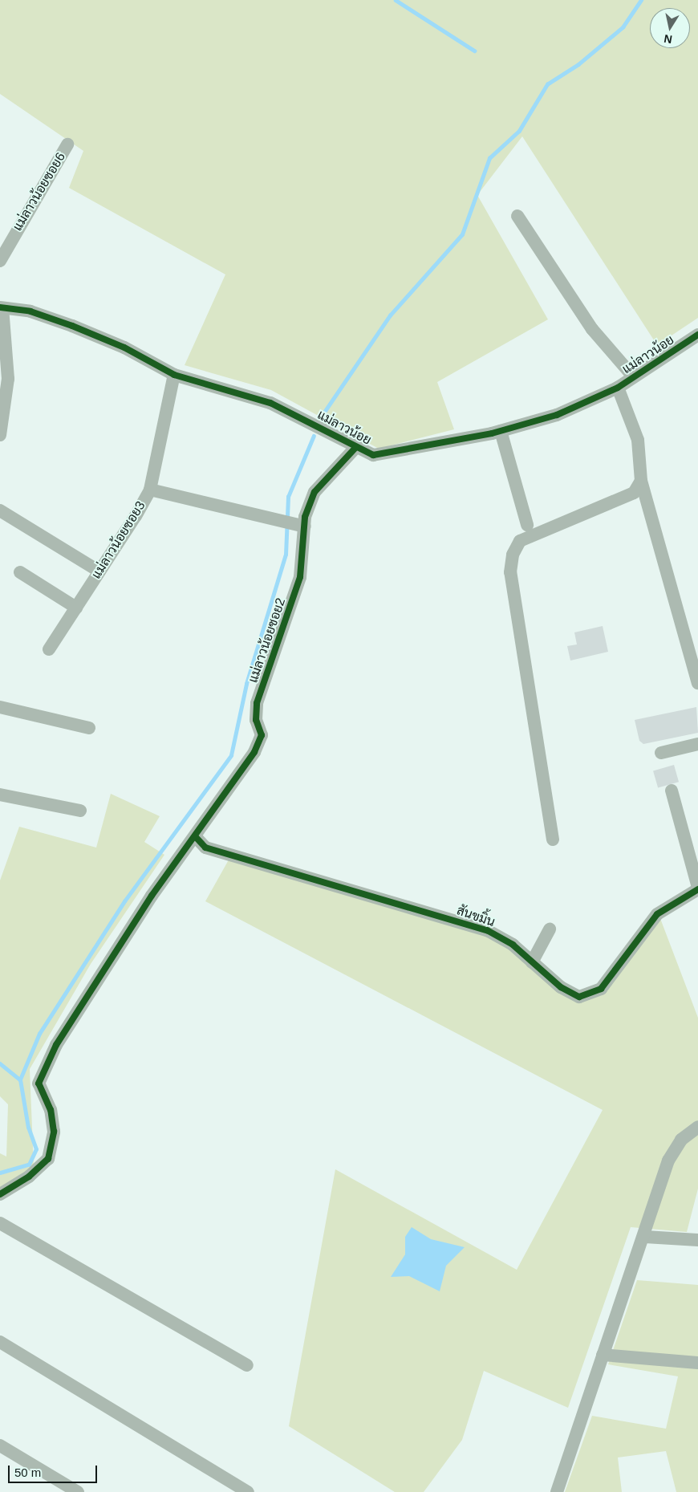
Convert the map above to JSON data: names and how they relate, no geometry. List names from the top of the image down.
{
  "streets": {
    "street": [
      "แม่ลาวน้อยซอย6",
      "แม่ลาวน้อย",
      "แม่ลาวน้อยซอย3",
      "แม่ลาวน้อยซอย2",
      "สันขมิ้น"
    ]
  },
  "crossings": [
    ["แม่ลาวน้อย", "แม่ลาวน้อยซอย3"],
    ["แม่ลาวน้อย", "แม่ลาวน้อยซอย2"],
    ["แม่ลาวน้อยซอย2", "สันขมิ้น"]
  ],
  "scale_bar": "50 m",
  "north": "bottom"
}
